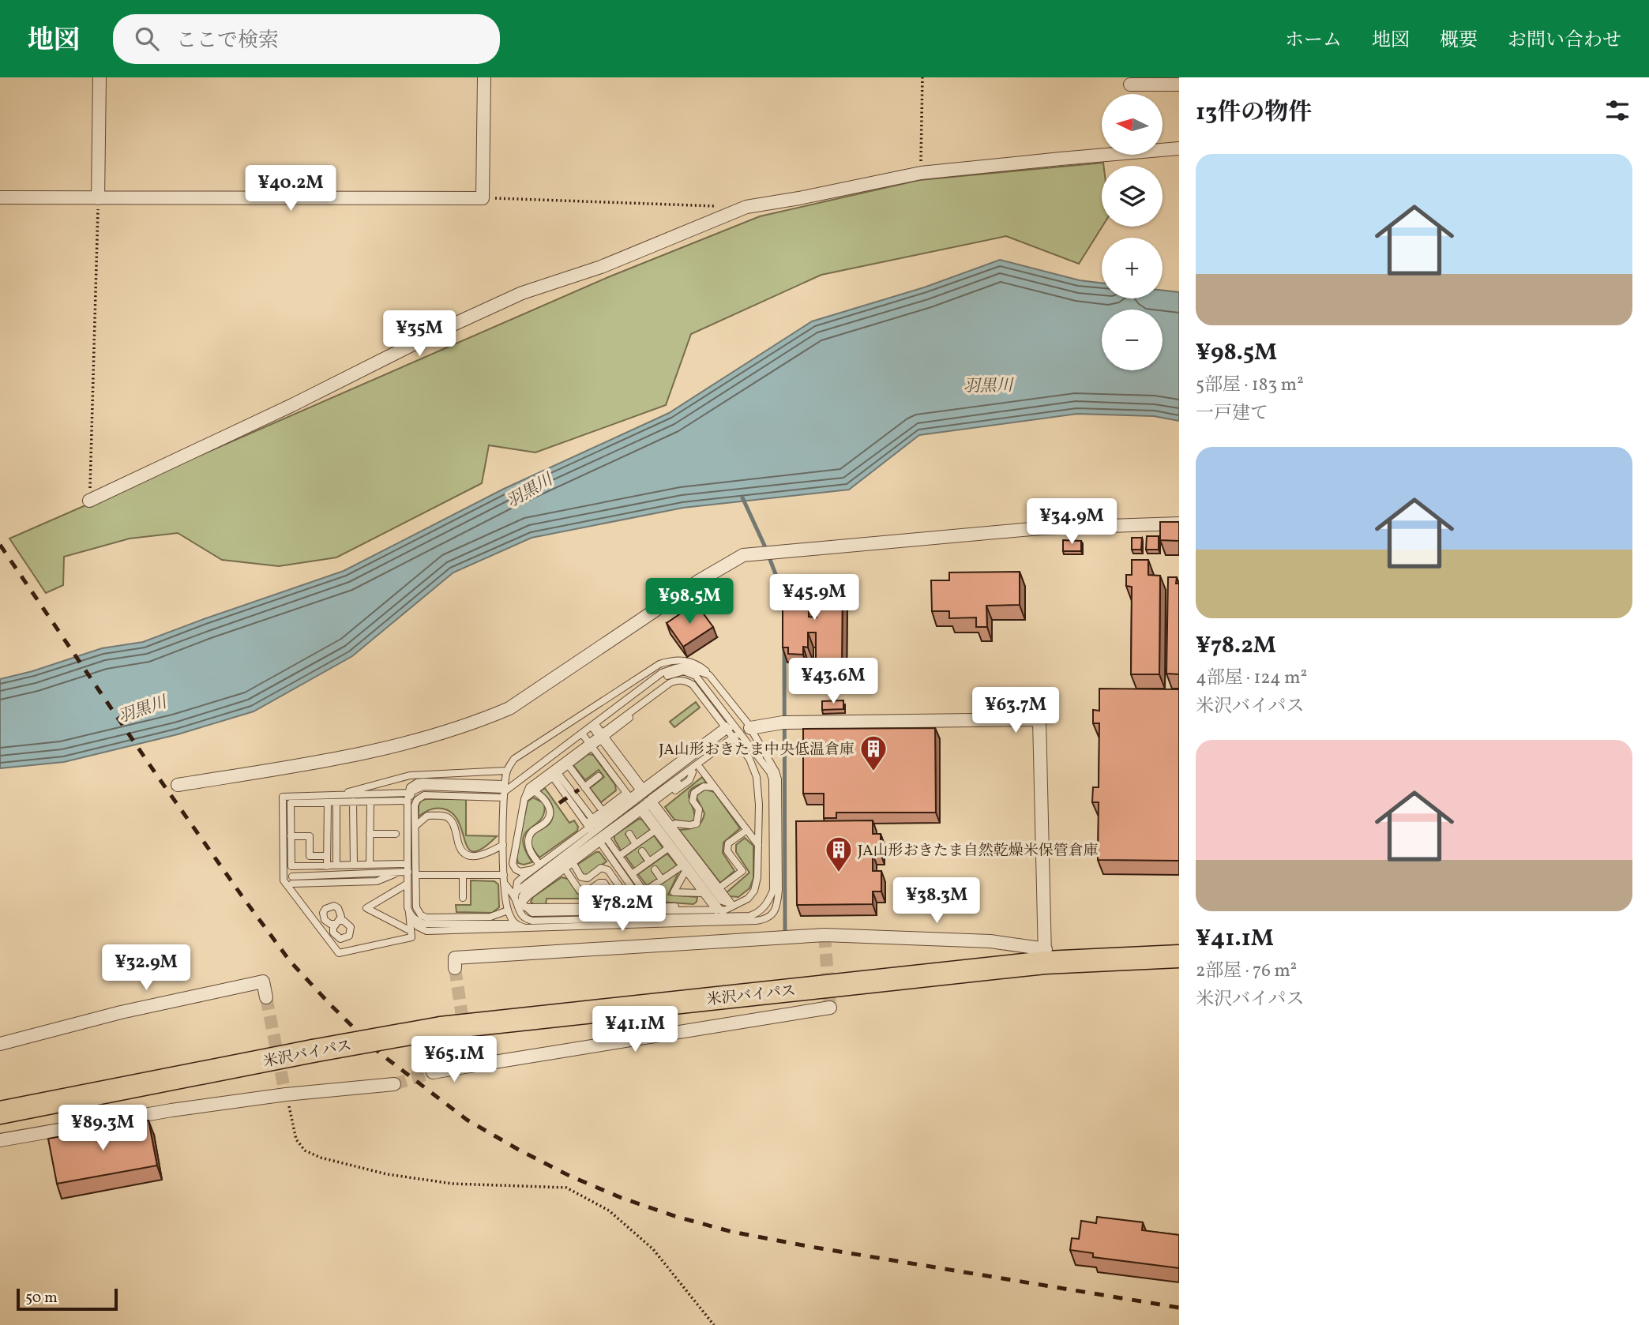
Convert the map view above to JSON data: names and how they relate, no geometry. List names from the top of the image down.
{
  "streets": {
    "highway": ["米沢バイパス"]
  },
  "water": ["羽黒川"],
  "places": {
    "building": ["JA山形おきたま中央低温倉庫", "JA山形おきたま自然乾燥米保管倉庫"]
  },
  "scale_bar": "50 m",
  "north": "left",
  "page": {
    "header": "地図",
    "search": "ここで検索",
    "nav": [
      "ホーム",
      "地図",
      "概要",
      "お問い合わせ"
    ],
    "heading": "13件の物件",
    "map_buttons": ["+", "−"],
    "list": [
      {
        "name": "¥98.5M",
        "note": "5部屋 · 183 m² · 一戸建て"
      },
      {
        "name": "¥78.2M",
        "note": "4部屋 · 124 m² · 米沢バイパス"
      },
      {
        "name": "¥41.1M",
        "note": "2部屋 · 76 m² · 米沢バイパス"
      }
    ],
    "price": [
      "¥40.2M",
      "¥35M",
      "¥34.9M",
      "¥45.9M",
      "¥98.5M",
      "¥43.6M",
      "¥63.7M",
      "¥38.3M",
      "¥78.2M",
      "¥32.9M",
      "¥41.1M",
      "¥65.1M",
      "¥89.3M"
    ],
    "scale": "50 m"
  }
}
